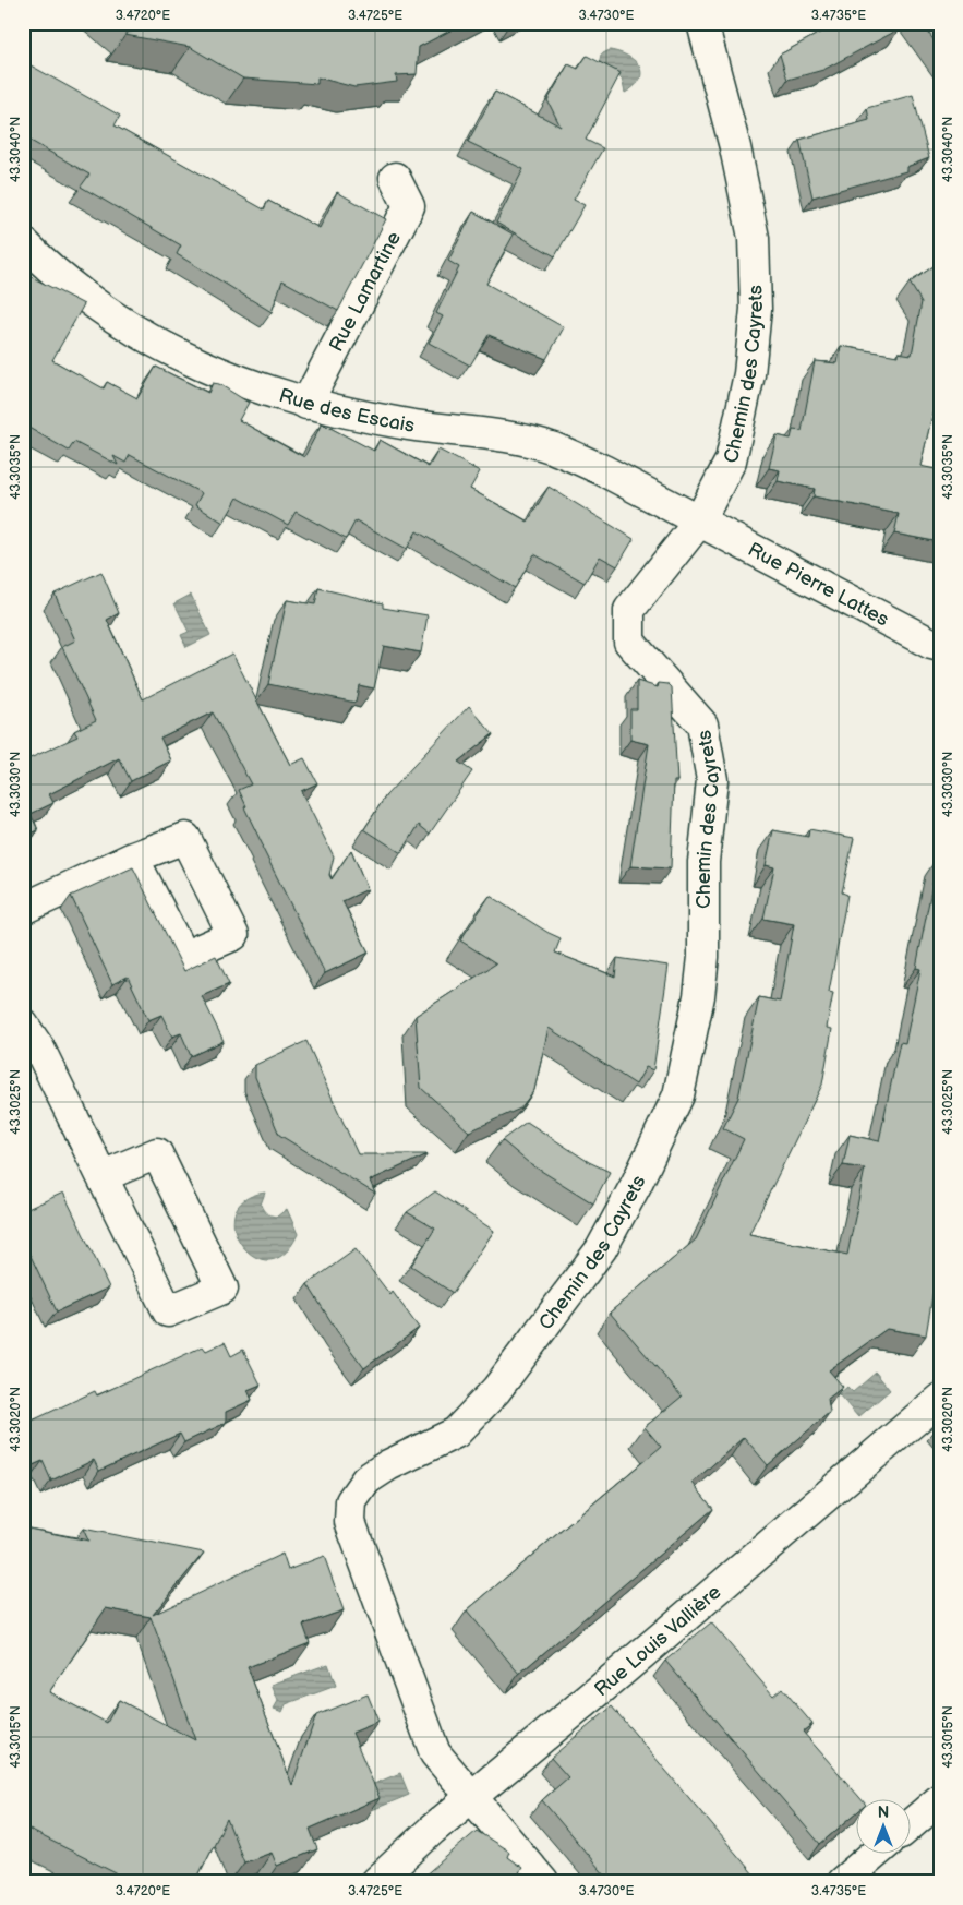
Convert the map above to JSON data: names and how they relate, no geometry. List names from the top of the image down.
{
  "streets": {
    "street": [
      "Rue Lamartine",
      "Chemin des Cayrets",
      "Rue des Escais",
      "Rue Pierre Lattes",
      "Rue Louis Vallière"
    ]
  },
  "crossings": [
    ["Rue Lamartine", "Rue des Escais"],
    ["Chemin des Cayrets", "Rue des Escais"],
    ["Chemin des Cayrets", "Rue Pierre Lattes"],
    ["Chemin des Cayrets", "Rue Louis Vallière"],
    ["Rue des Escais", "Rue Pierre Lattes"]
  ],
  "north": "top",
  "coordinates": [
    "3.4720°E",
    "3.4725°E",
    "3.4730°E",
    "3.4735°E",
    "43.3040°N",
    "43.3035°N",
    "43.3030°N",
    "43.3025°N",
    "43.3020°N",
    "43.3015°N"
  ]
}
